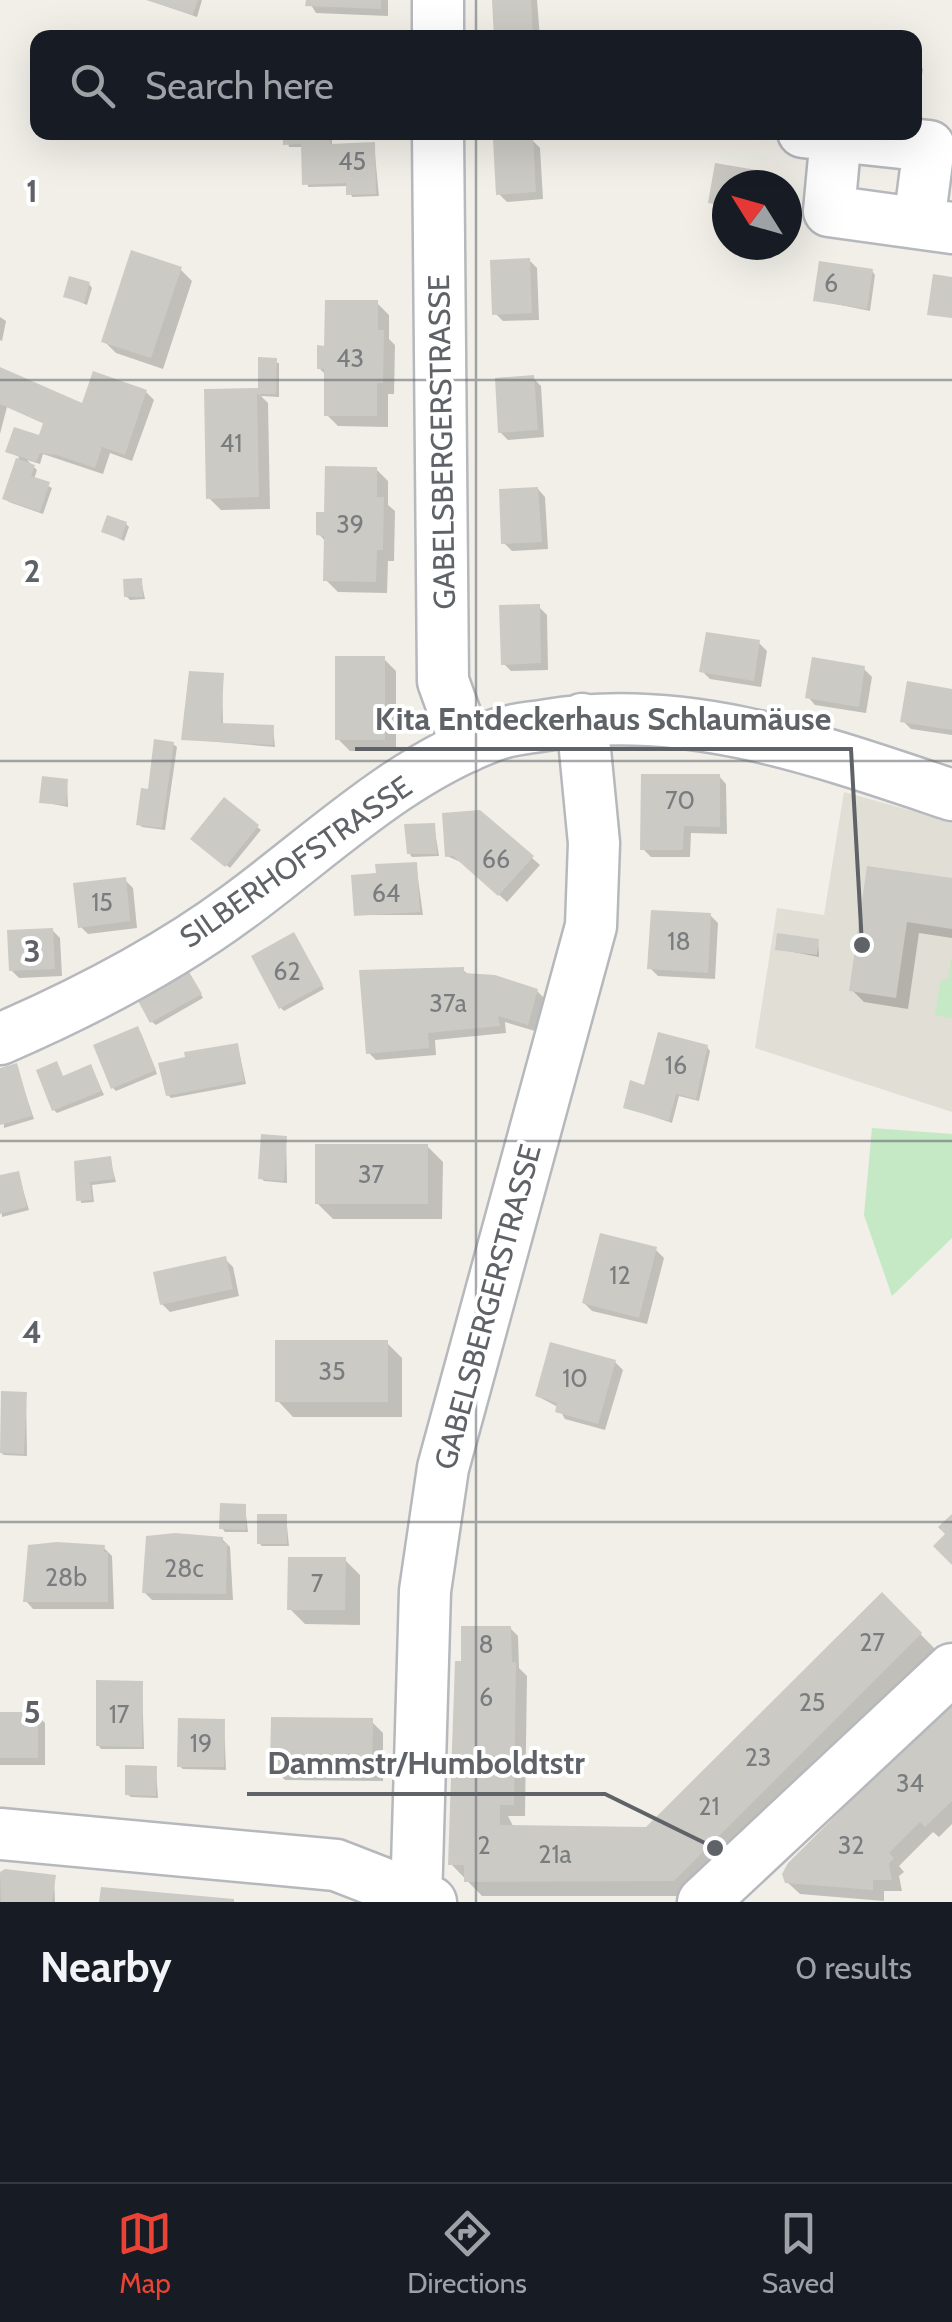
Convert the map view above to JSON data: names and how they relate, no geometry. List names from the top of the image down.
{
  "streets": {
    "street": ["GABELSBERGERSTRASSE", "SILBERHOFSTRASSE"]
  },
  "crossings": [
    ["GABELSBERGERSTRASSE", "SILBERHOFSTRASSE"]
  ],
  "places": ["Kita Entdeckerhaus Schlaumäuse", "Dammstr/Humboldtstr"],
  "house_numbers": [
    "45",
    "6",
    "43",
    "41",
    "39",
    "70",
    "66",
    "64",
    "15",
    "18",
    "62",
    "37a",
    "16",
    "37",
    "12",
    "35",
    "10",
    "28c",
    "28b",
    "7",
    "27",
    "8",
    "6",
    "25",
    "17",
    "19",
    "23",
    "34",
    "21",
    "2",
    "32",
    "21a"
  ],
  "north": "top left",
  "page": {
    "search": "Search here",
    "heading": ["Nearby", "0 results"],
    "nav": ["Map", "Directions", "Saved"]
  },
  "grid": {
    "rows": [
      "1",
      "2",
      "3",
      "4",
      "5"
    ]
  }
}
